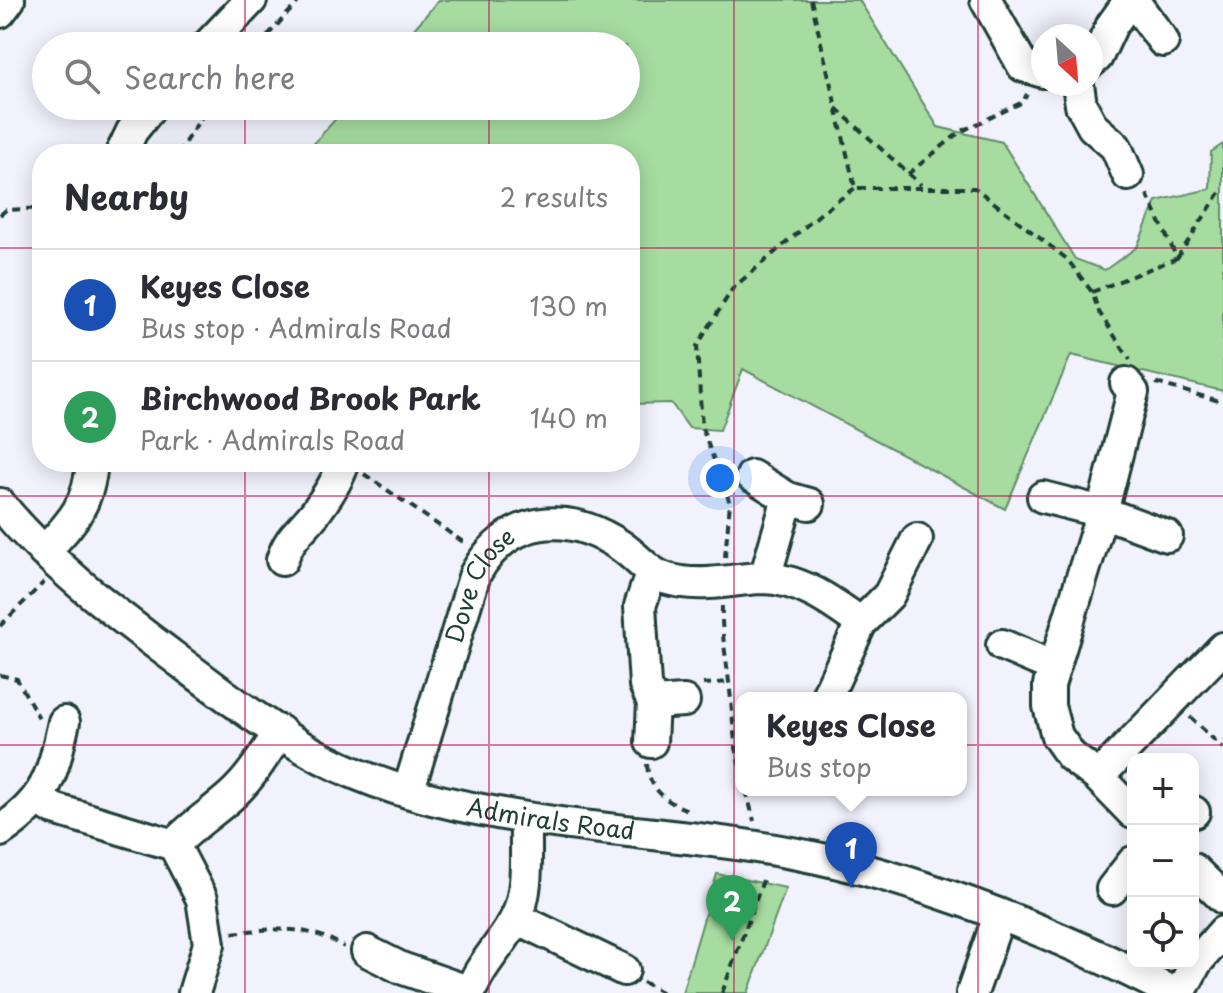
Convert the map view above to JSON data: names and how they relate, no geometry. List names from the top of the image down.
{
  "streets": {
    "street": ["Dove Close", "Admirals Road"]
  },
  "crossings": [
    ["Dove Close", "Admirals Road"]
  ],
  "north": "bottom right",
  "page": {
    "search": "Search here",
    "heading": ["Nearby", "2 results"],
    "list": [
      {
        "mark": "1",
        "name": "Keyes Close",
        "note": "Bus stop · Admirals Road",
        "value": "130 m"
      },
      {
        "mark": "2",
        "name": "Birchwood Brook Park",
        "note": "Park · Admirals Road",
        "value": "140 m"
      }
    ],
    "popup": ["Keyes Close", "Bus stop"],
    "map_buttons": ["+", "−"],
    "pins": ["1", "2"]
  }
}
